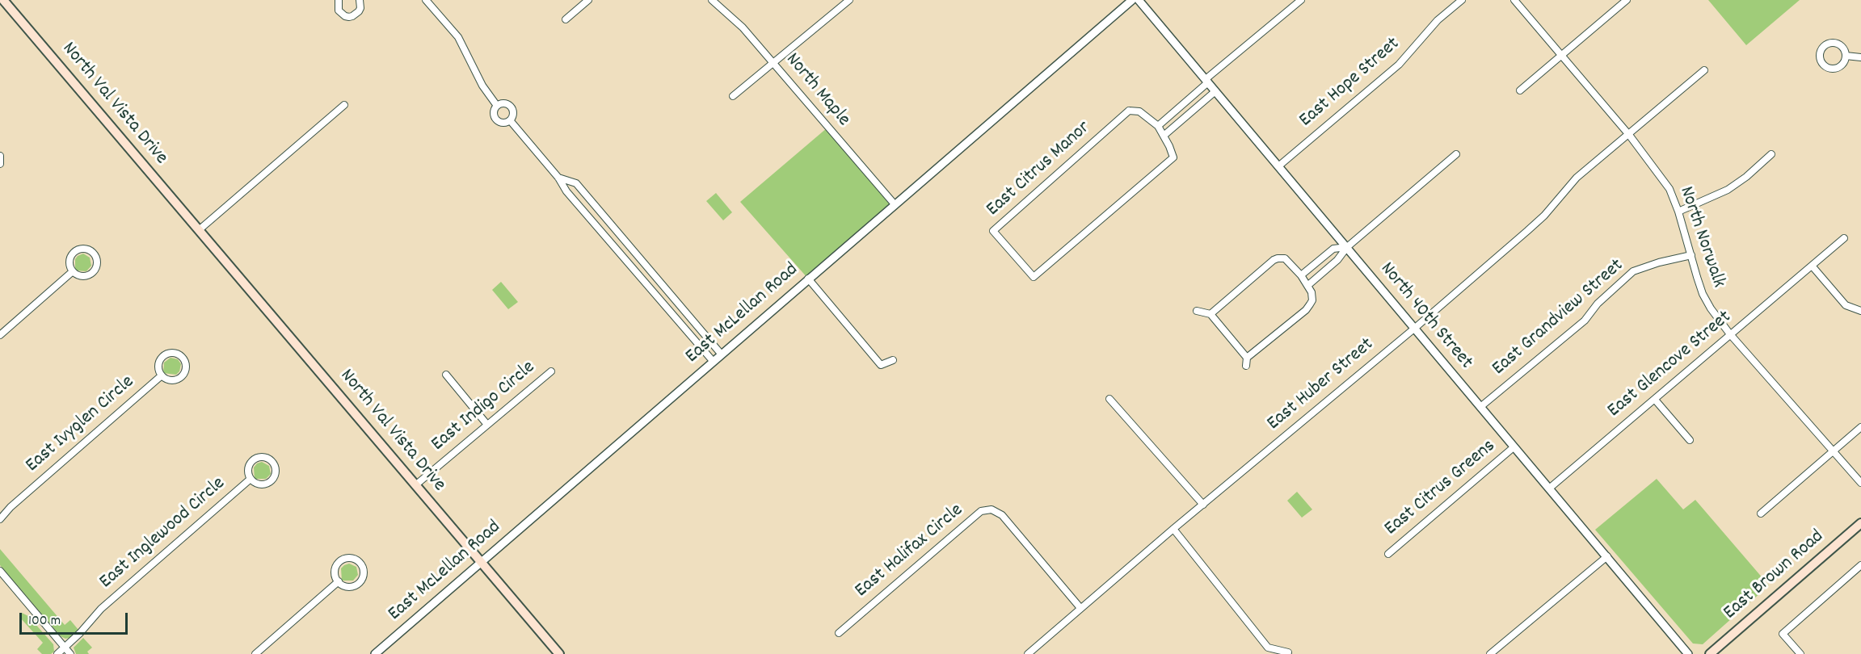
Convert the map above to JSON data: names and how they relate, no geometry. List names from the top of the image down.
{
  "streets": {
    "main road": ["North Val Vista Drive", "East Brown Road"],
    "street": [
      "East Hope Street",
      "North Maple",
      "East Citrus Manor",
      "North Norwalk",
      "East McLellan Road",
      "North 40th Street",
      "East Grandview Street",
      "East Glencove Street",
      "East Huber Street",
      "East Indigo Circle",
      "East Ivyglen Circle",
      "East Citrus Greens",
      "East Inglewood Circle",
      "East Halifax Circle"
    ]
  },
  "crossings": [
    ["East Hope Street", "North 40th Street"],
    ["North Maple", "East McLellan Road"],
    ["North Val Vista Drive", "East McLellan Road"],
    ["North Val Vista Drive", "East Indigo Circle"],
    ["North Norwalk", "East Grandview Street"],
    ["North Norwalk", "East Glencove Street"],
    ["North Norwalk", "East Huber Street"],
    ["North 40th Street", "East Grandview Street"],
    ["North 40th Street", "East Glencove Street"],
    ["North 40th Street", "East Huber Street"],
    ["North 40th Street", "East Citrus Greens"],
    ["East Huber Street", "East Halifax Circle"]
  ],
  "scale_bar": "100 m"
}
